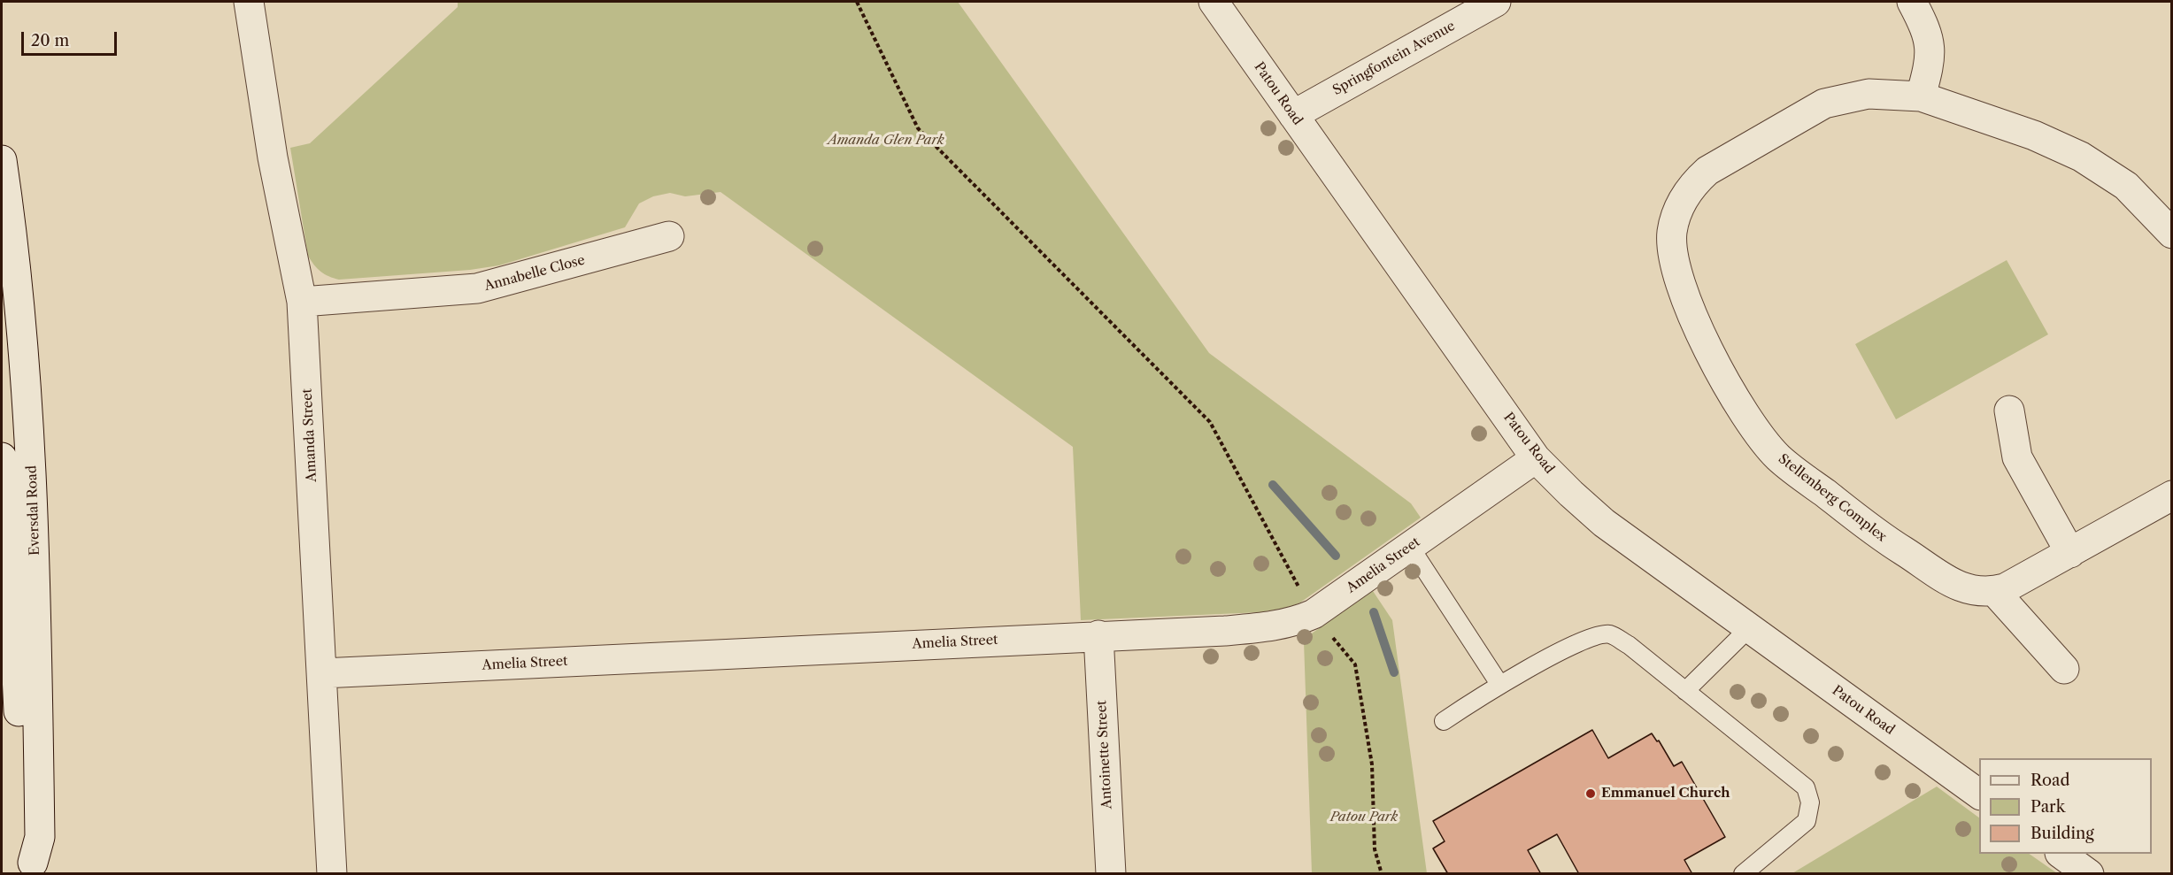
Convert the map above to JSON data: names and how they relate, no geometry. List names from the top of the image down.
{
  "streets": {
    "street": [
      "Springfontein Avenue",
      "Patou Road",
      "Annabelle Close",
      "Amanda Street",
      "Stellenberg Complex",
      "Eversdal Road",
      "Amelia Street",
      "Antoinette Street"
    ]
  },
  "crossings": [
    ["Springfontein Avenue", "Patou Road"],
    ["Patou Road", "Amelia Street"],
    ["Annabelle Close", "Amanda Street"],
    ["Amanda Street", "Amelia Street"],
    ["Amelia Street", "Antoinette Street"]
  ],
  "parks": ["Amanda Glen Park", "Patou Park"],
  "places": ["Emmanuel Church"],
  "legend": ["Road", "Park", "Building"],
  "scale_bar": "20 m"
}
